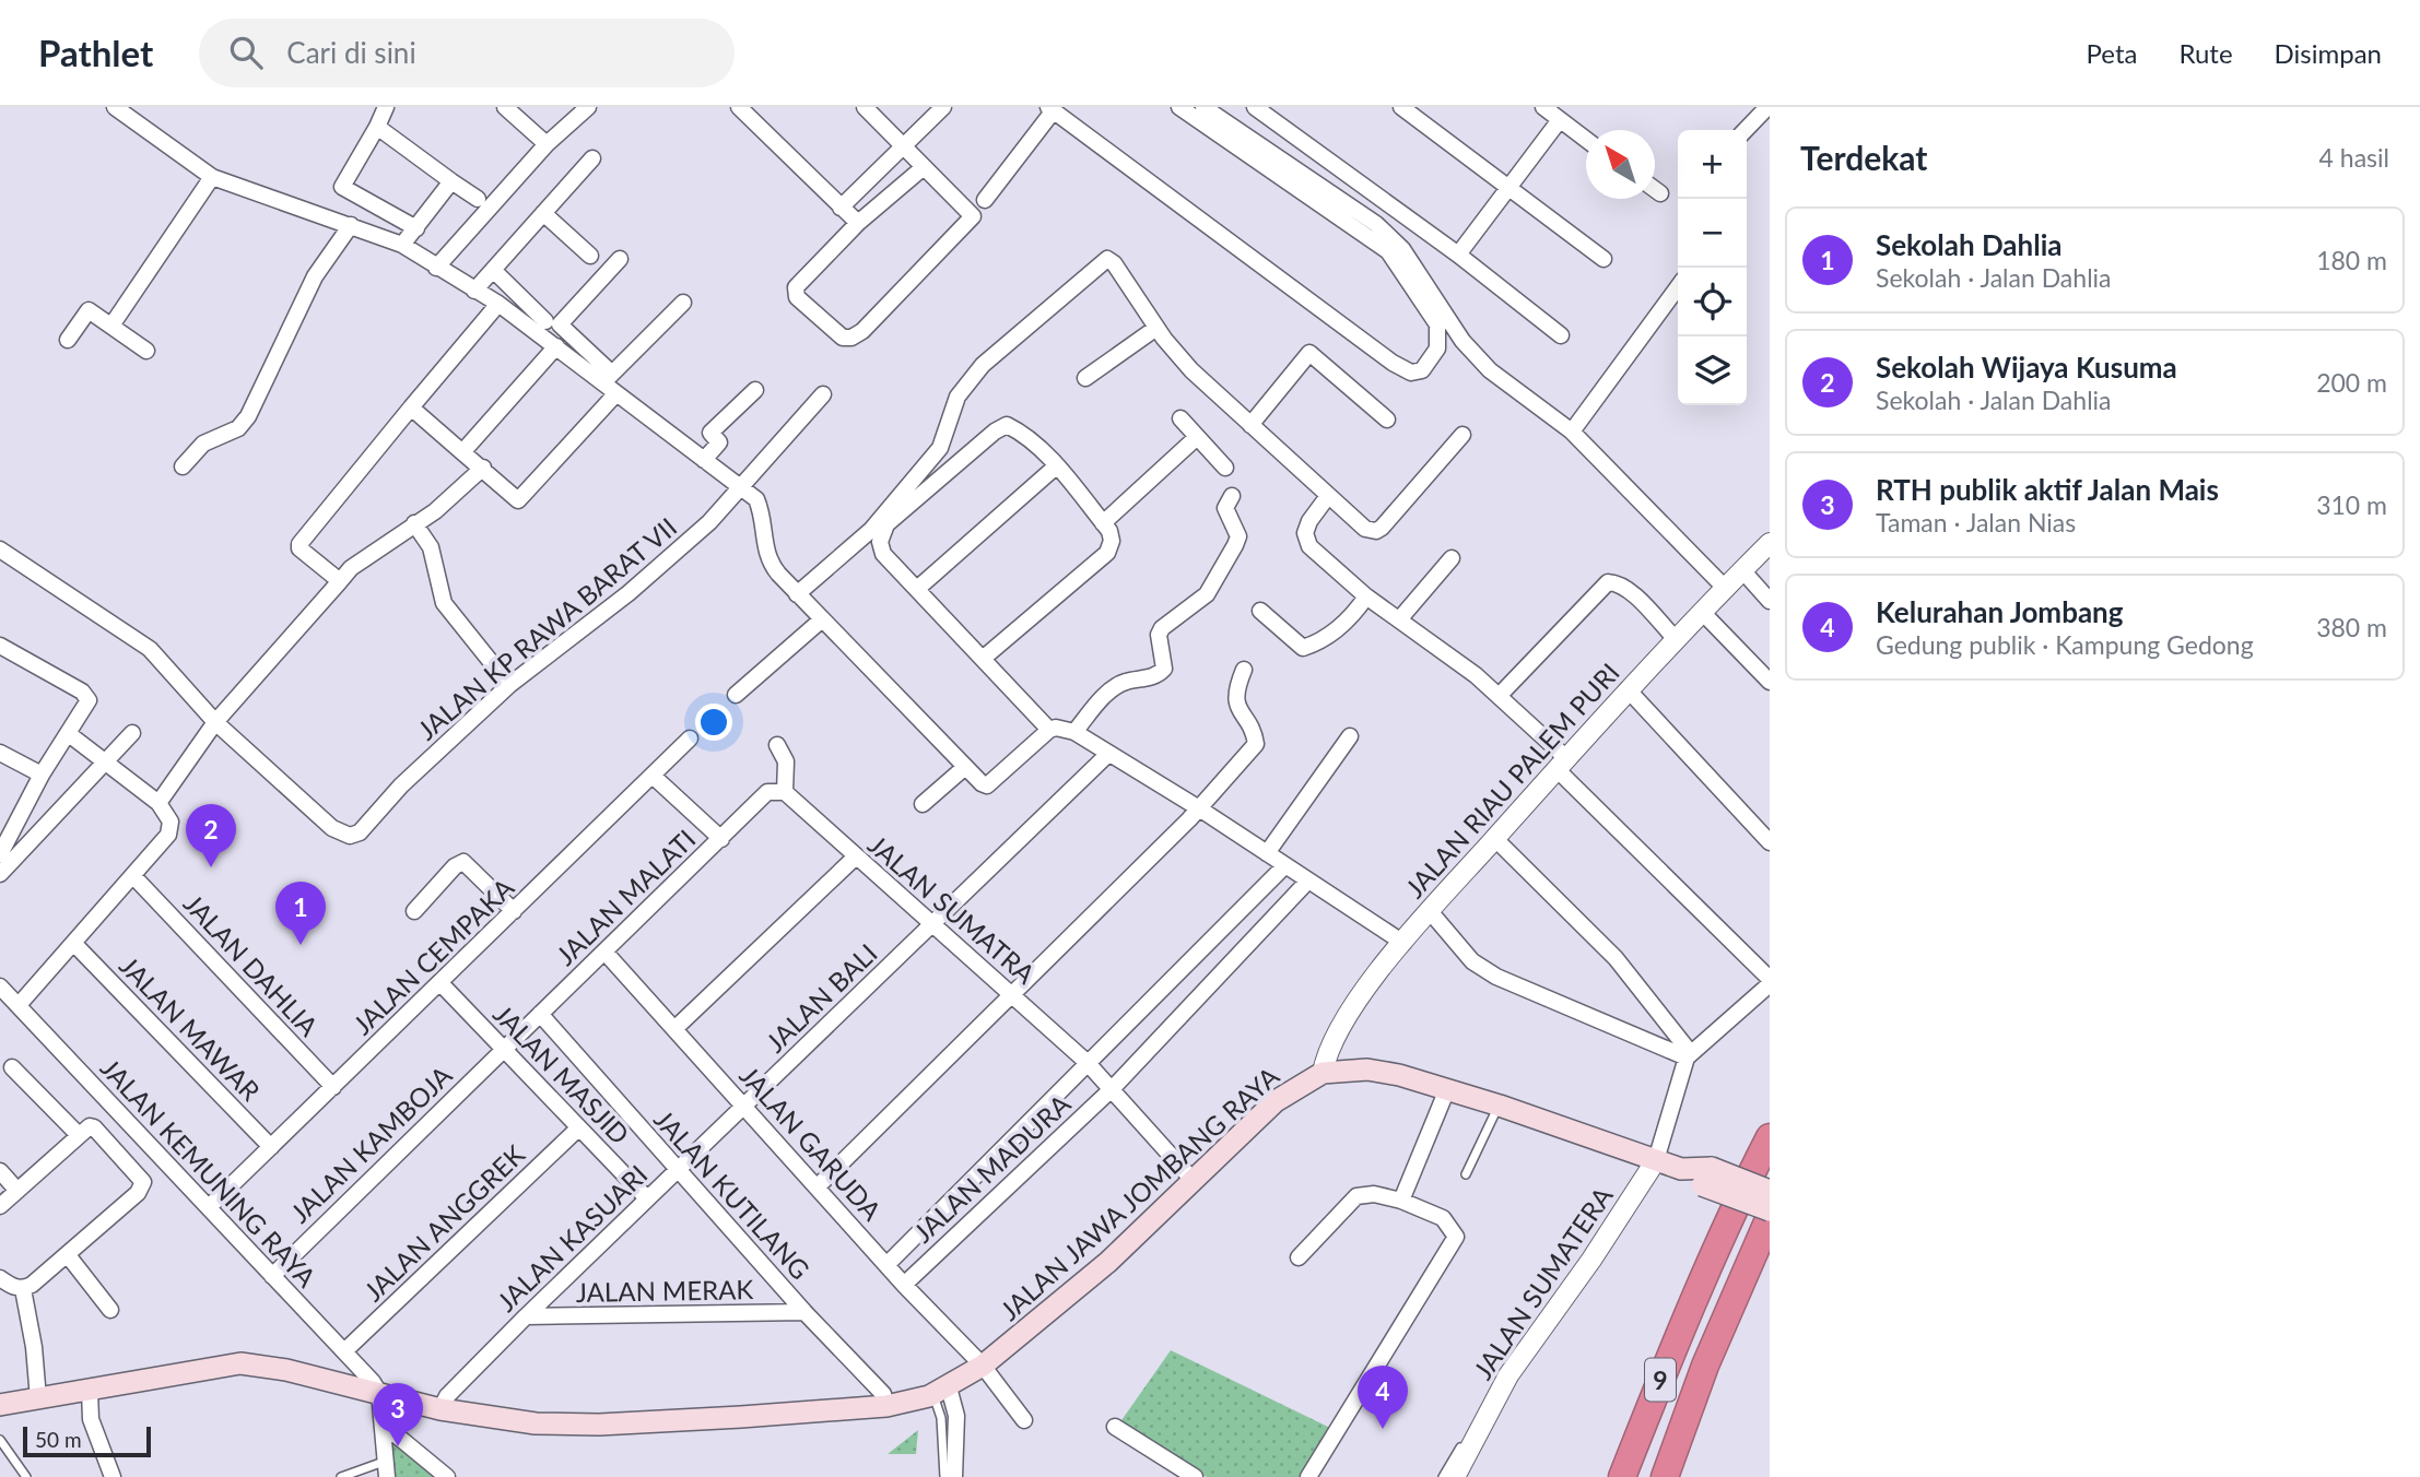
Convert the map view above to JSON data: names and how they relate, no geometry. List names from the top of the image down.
{
  "streets": {
    "highway": ["9"],
    "main road": ["JALAN JAWA JOMBANG RAYA"],
    "street": [
      "JALAN KP RAWA BARAT VII",
      "JALAN RIAU PALEM PURI",
      "JALAN MALATI",
      "JALAN SUMATRA",
      "JALAN CEMPAKA",
      "JALAN DAHLIA",
      "JALAN BALI",
      "JALAN MAWAR",
      "JALAN MASJID",
      "JALAN GARUDA",
      "JALAN KAMBOJA",
      "JALAN MADURA",
      "JALAN KEMUNING RAYA",
      "JALAN KUTILANG",
      "JALAN ANGGREK",
      "JALAN KASUARI",
      "JALAN SUMATERA",
      "JALAN MERAK"
    ]
  },
  "crossings": [
    ["JALAN RIAU PALEM PURI", "JALAN JAWA JOMBANG RAYA"],
    ["JALAN MALATI", "JALAN SUMATRA"],
    ["JALAN MALATI", "JALAN MASJID"],
    ["JALAN MALATI", "JALAN GARUDA"],
    ["JALAN MALATI", "JALAN KAMBOJA"],
    ["JALAN MALATI", "JALAN KUTILANG"],
    ["JALAN SUMATRA", "JALAN BALI"],
    ["JALAN SUMATRA", "JALAN MADURA"],
    ["JALAN SUMATRA", "JALAN JAWA JOMBANG RAYA"],
    ["JALAN CEMPAKA", "JALAN DAHLIA"],
    ["JALAN CEMPAKA", "JALAN MAWAR"],
    ["JALAN CEMPAKA", "JALAN MASJID"],
    ["JALAN CEMPAKA", "JALAN KEMUNING RAYA"],
    ["JALAN BALI", "JALAN GARUDA"],
    ["JALAN BALI", "JALAN KASUARI"],
    ["JALAN MASJID", "JALAN KAMBOJA"],
    ["JALAN MASJID", "JALAN ANGGREK"],
    ["JALAN MASJID", "JALAN KASUARI"],
    ["JALAN GARUDA", "JALAN MADURA"],
    ["JALAN GARUDA", "JALAN JAWA JOMBANG RAYA"],
    ["JALAN GARUDA", "JALAN KASUARI"],
    ["JALAN KAMBOJA", "JALAN KEMUNING RAYA"],
    ["JALAN KEMUNING RAYA", "JALAN JAWA JOMBANG RAYA"],
    ["JALAN KEMUNING RAYA", "JALAN ANGGREK"],
    ["JALAN JAWA JOMBANG RAYA", "JALAN KUTILANG"],
    ["JALAN JAWA JOMBANG RAYA", "JALAN KASUARI"],
    ["JALAN JAWA JOMBANG RAYA", "JALAN SUMATERA"],
    ["JALAN KUTILANG", "JALAN KASUARI"],
    ["JALAN KUTILANG", "JALAN MERAK"],
    ["JALAN KASUARI", "JALAN MERAK"]
  ],
  "scale_bar": "50 m",
  "north": "top left",
  "page": {
    "header": "Pathlet",
    "search": "Cari di sini",
    "nav": ["Peta", "Rute", "Disimpan"],
    "heading": ["Terdekat", "4 hasil"],
    "map_buttons": ["+", "−"],
    "list": [
      {
        "mark": "1",
        "name": "Sekolah Dahlia",
        "note": "Sekolah · Jalan Dahlia",
        "value": "180 m"
      },
      {
        "mark": "2",
        "name": "Sekolah Wijaya Kusuma",
        "note": "Sekolah · Jalan Dahlia",
        "value": "200 m"
      },
      {
        "mark": "3",
        "name": "RTH publik aktif Jalan Mais",
        "note": "Taman · Jalan Nias",
        "value": "310 m"
      },
      {
        "mark": "4",
        "name": "Kelurahan Jombang",
        "note": "Gedung publik · Kampung Gedong",
        "value": "380 m"
      }
    ],
    "pins": [
      "2",
      "1",
      "4",
      "3"
    ],
    "scale": "50 m"
  }
}
